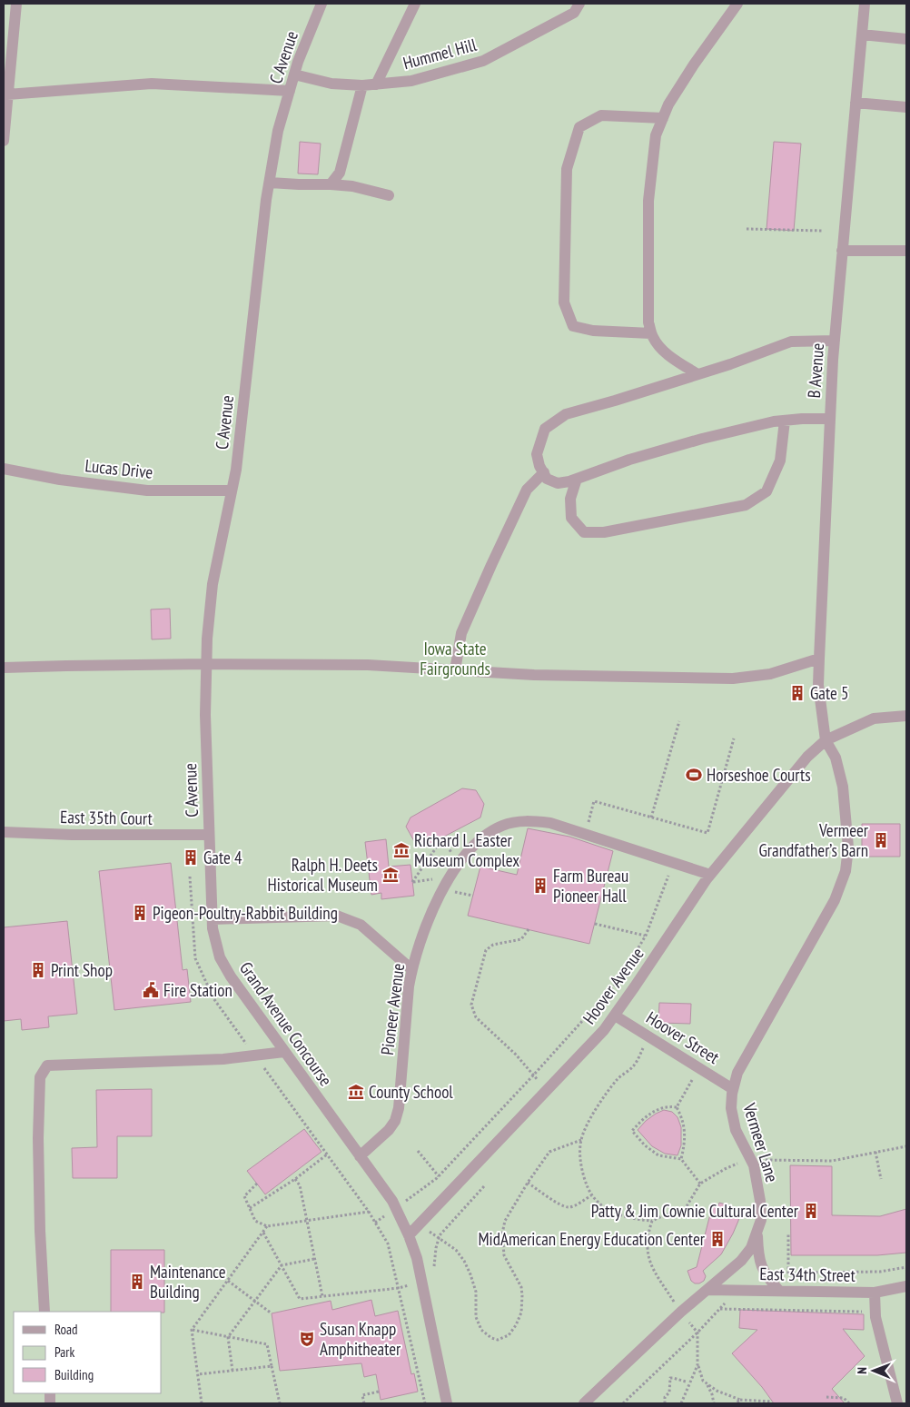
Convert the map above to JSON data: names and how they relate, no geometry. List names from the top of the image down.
{
  "streets": {
    "lane": [
      "Hummel Hill",
      "C Avenue",
      "B Avenue",
      "Lucas Drive",
      "East 35th Court",
      "Hoover Avenue",
      "Pioneer Avenue",
      "Grand Avenue Concourse",
      "Hoover Street",
      "Vermeer Lane",
      "East 34th Street"
    ]
  },
  "crossings": [
    ["Hummel Hill", "C Avenue"],
    ["C Avenue", "Lucas Drive"],
    ["C Avenue", "East 35th Court"],
    ["C Avenue", "Grand Avenue Concourse"],
    ["B Avenue", "Hoover Avenue"],
    ["B Avenue", "Vermeer Lane"],
    ["Hoover Avenue", "Pioneer Avenue"],
    ["Hoover Avenue", "Grand Avenue Concourse"],
    ["Hoover Avenue", "Hoover Street"],
    ["Hoover Avenue", "Vermeer Lane"],
    ["Pioneer Avenue", "Grand Avenue Concourse"],
    ["Hoover Street", "Vermeer Lane"],
    ["Vermeer Lane", "East 34th Street"]
  ],
  "parks": ["Iowa State Fairgrounds"],
  "places": {
    "building": [
      "Gate 5",
      "Vermeer Grandfather’s Barn",
      "Gate 4",
      "Farm Bureau Pioneer Hall",
      "Pigeon-Poultry-Rabbit Building",
      "Print Shop",
      "Patty & Jim Cownie Cultural Center",
      "MidAmerican Energy Education Center",
      "Maintenance Building"
    ],
    "sports": ["Horseshoe Courts"],
    "museum": ["Richard L. Easter Museum Complex", "Ralph H. Deets Historical Museum", "County School"],
    "public building": ["Fire Station"],
    "theatre": ["Susan Knapp Amphitheater"]
  },
  "legend": ["Road", "Park", "Building"],
  "north": "left"
}
